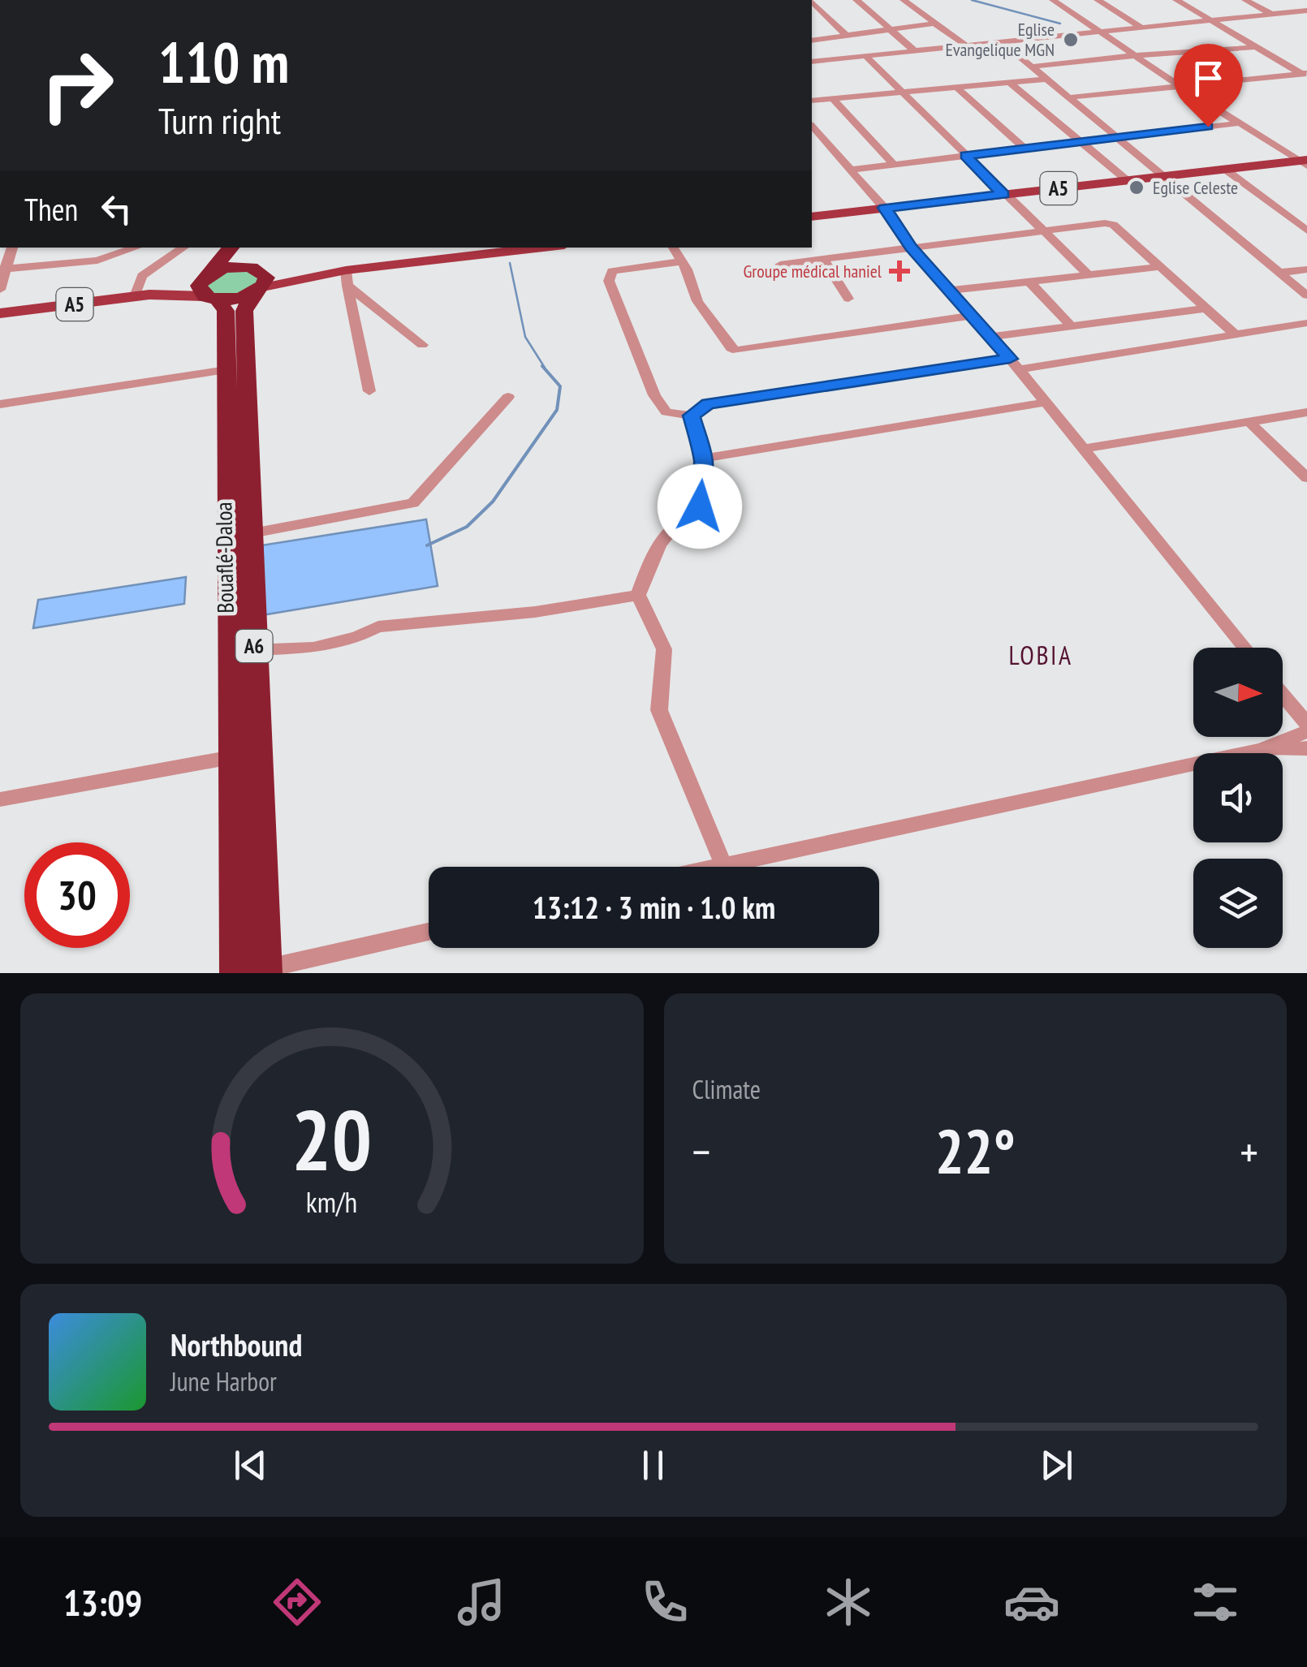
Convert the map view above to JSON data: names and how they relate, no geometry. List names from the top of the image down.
{
  "streets": {
    "highway": ["Bouaflé-Daloa", "A6"],
    "main road": ["A5"]
  },
  "crossings": [
    ["A5", "Bouaflé-Daloa"]
  ],
  "districts": ["LOBIA"],
  "places": {
    "other": ["Eglise Evangelique MGN", "Eglise Celeste"],
    "health": ["Groupe médical haniel"]
  },
  "north": "right",
  "page": {
    "turn": ["110 m", "Turn right"],
    "then": "Then",
    "limit": "30",
    "trip": "13:12 · 3 min · 1.0 km",
    "tile": "Climate",
    "heat": ["−", "22°", "+"],
    "song": ["Northbound", "June Harbor"],
    "tabs": "13:09",
    "gauge": ["20", "km/h"]
  }
}
